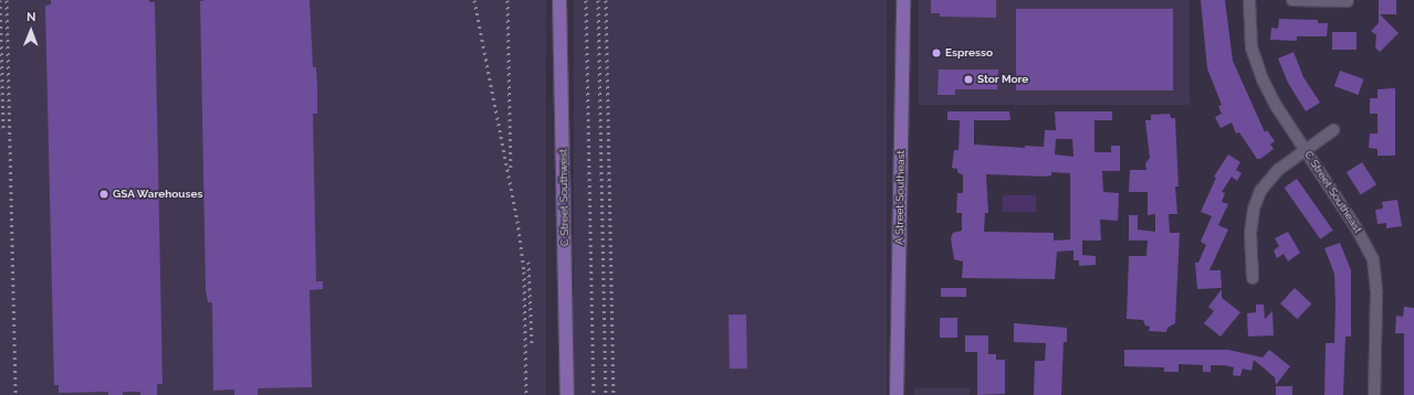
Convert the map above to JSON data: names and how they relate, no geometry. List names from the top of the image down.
{
  "streets": {
    "main road": ["C Street Southwest", "A Street Southeast"],
    "street": ["C Street Southeast"]
  },
  "places": ["Espresso", "Stor More", "GSA Warehouses"],
  "north": "top"
}
